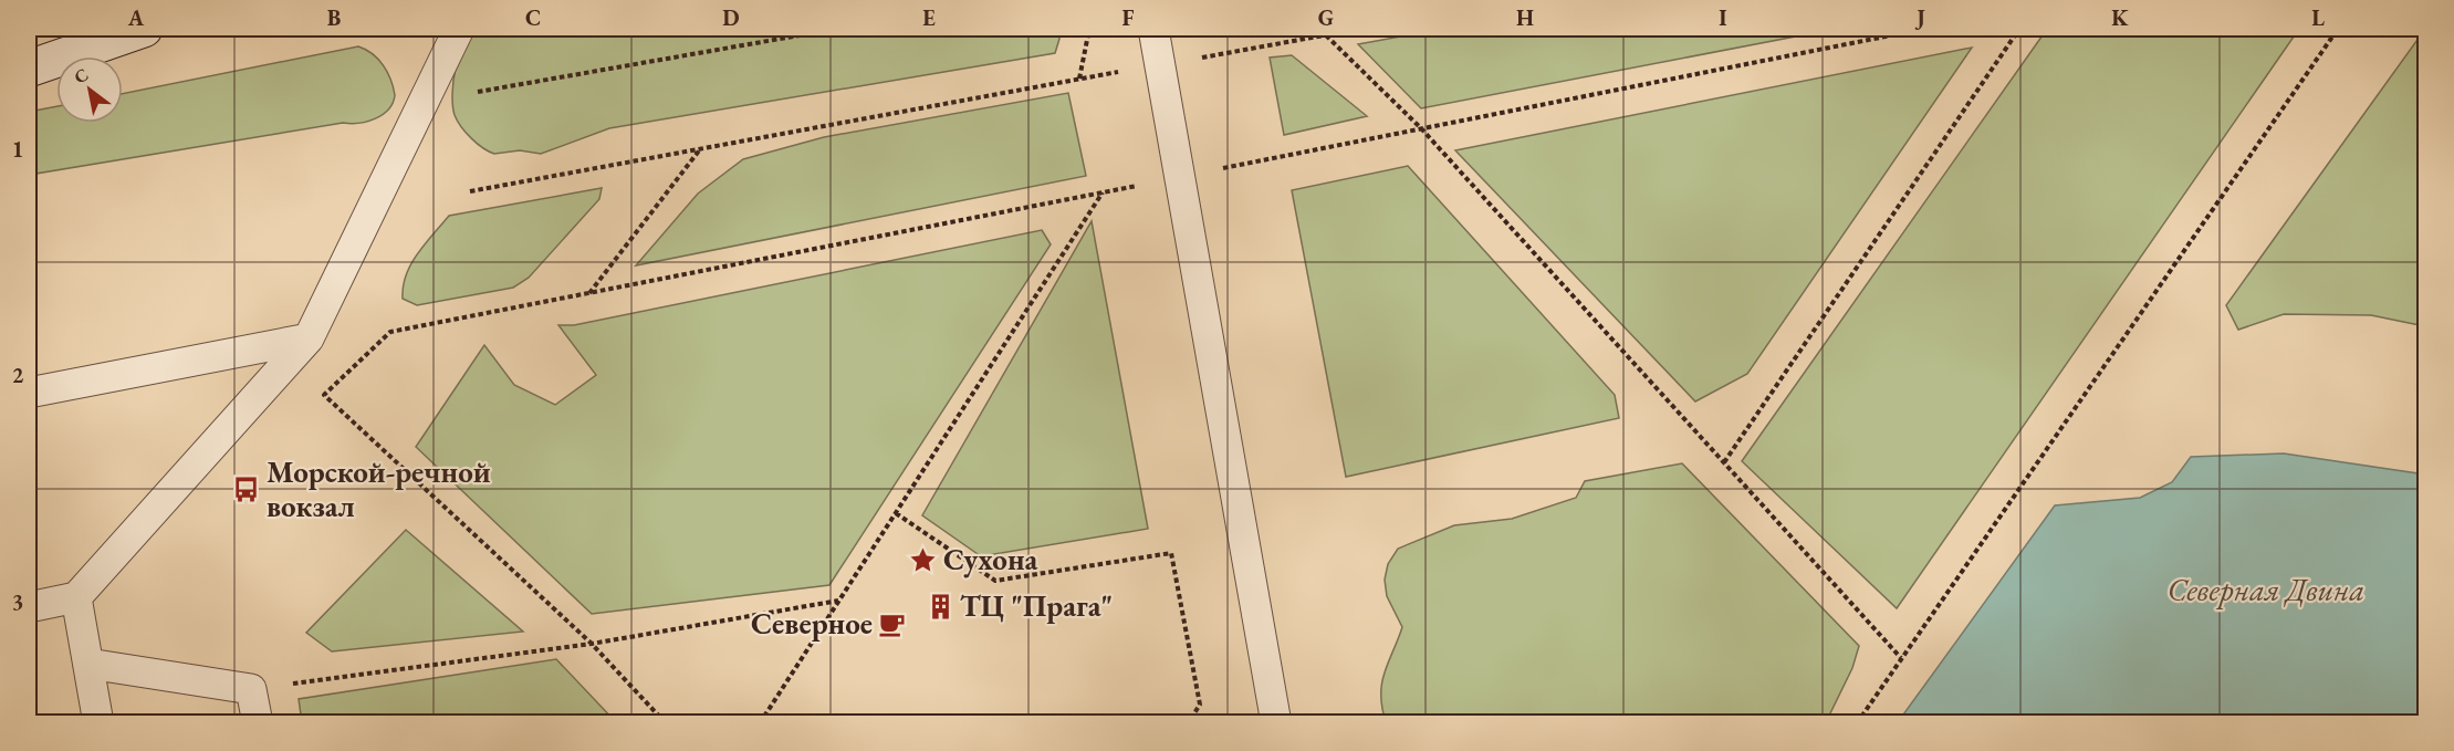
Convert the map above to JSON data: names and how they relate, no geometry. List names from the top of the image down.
{
  "water": ["Северная Двина"],
  "places": {
    "bus stop": ["Морской-речной вокзал"],
    "place": ["Сухона"],
    "building": ["ТЦ \"Прага\""],
    "cafe": ["Северное"]
  },
  "north": "top left",
  "grid": {
    "columns": [
      "A",
      "B",
      "C",
      "D",
      "E",
      "F",
      "G",
      "H",
      "I",
      "J",
      "K",
      "L"
    ],
    "rows": ["1", "2", "3"]
  }
}
